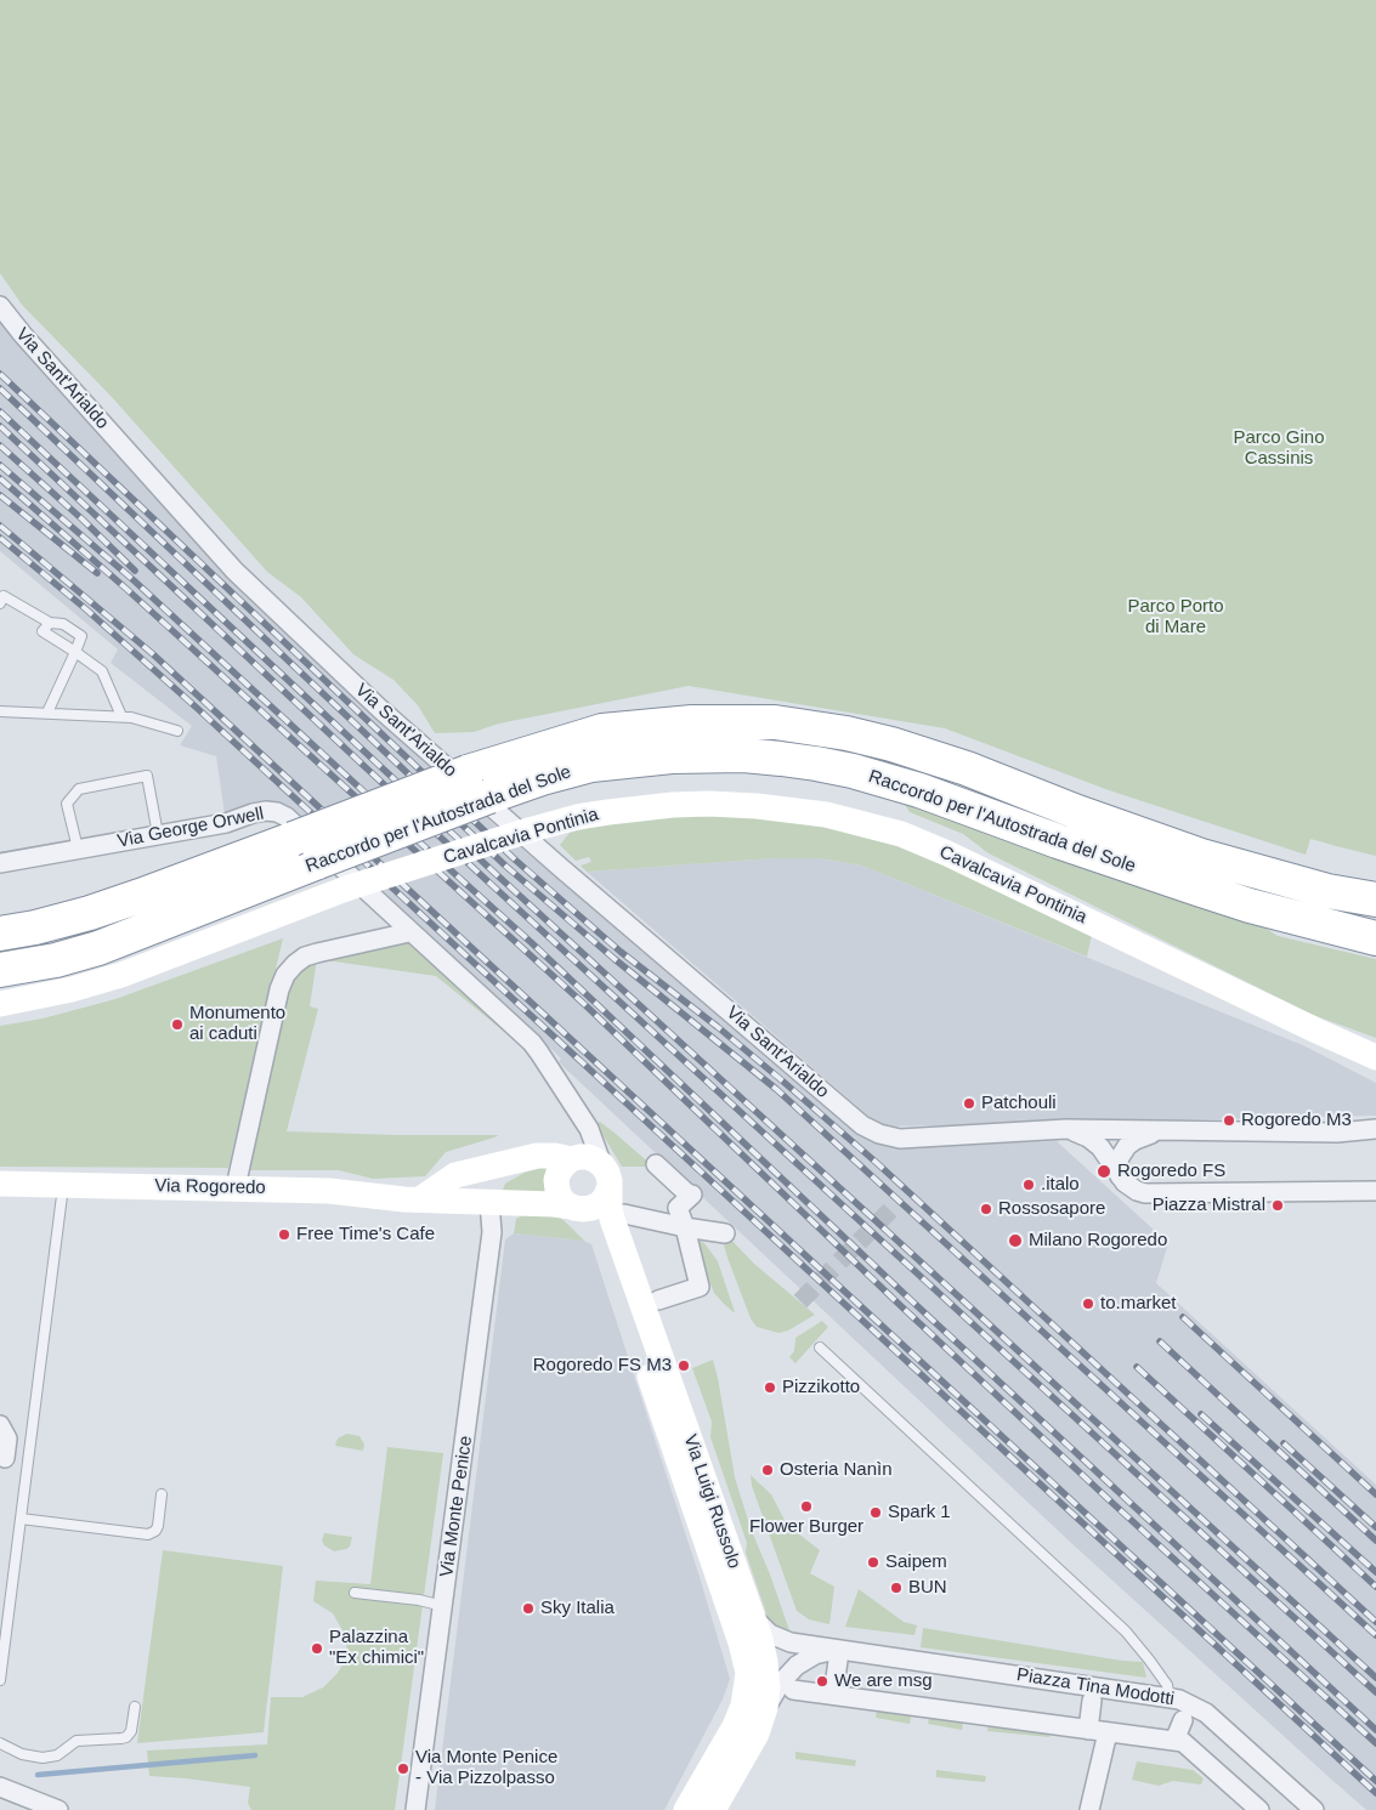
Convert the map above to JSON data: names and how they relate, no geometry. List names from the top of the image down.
{
  "streets": {
    "highway": ["Raccordo per l'Autostrada del Sole"],
    "street": [
      "Via Sant'Arialdo",
      "Via George Orwell",
      "Cavalcavia Pontinia",
      "Via Rogoredo",
      "Via Luigi Russolo",
      "Via Monte Penice",
      "Piazza Tina Modotti"
    ]
  },
  "crossings": [
    ["Via George Orwell", "Via Rogoredo"],
    ["Via George Orwell", "Via Luigi Russolo"],
    ["Via Rogoredo", "Via Luigi Russolo"],
    ["Via Rogoredo", "Via Monte Penice"],
    ["Via Luigi Russolo", "Piazza Tina Modotti"]
  ],
  "parks": ["Parco Gino Cassinis", "Parco Porto di Mare"],
  "places": [
    "Monumento ai caduti",
    "Patchouli",
    "Rogoredo M3",
    "Rogoredo FS",
    ".italo",
    "Piazza Mistral",
    "Rossosapore",
    "Free Time's Cafe",
    "Milano Rogoredo",
    "to.market",
    "Rogoredo FS M3",
    "Pizzikotto",
    "Osteria Nanìn",
    "Flower Burger",
    "Spark 1",
    "Saipem",
    "BUN",
    "Sky Italia",
    "Palazzina \"Ex chimici\"",
    "We are msg",
    "Via Monte Penice - Via Pizzolpasso"
  ]
}
